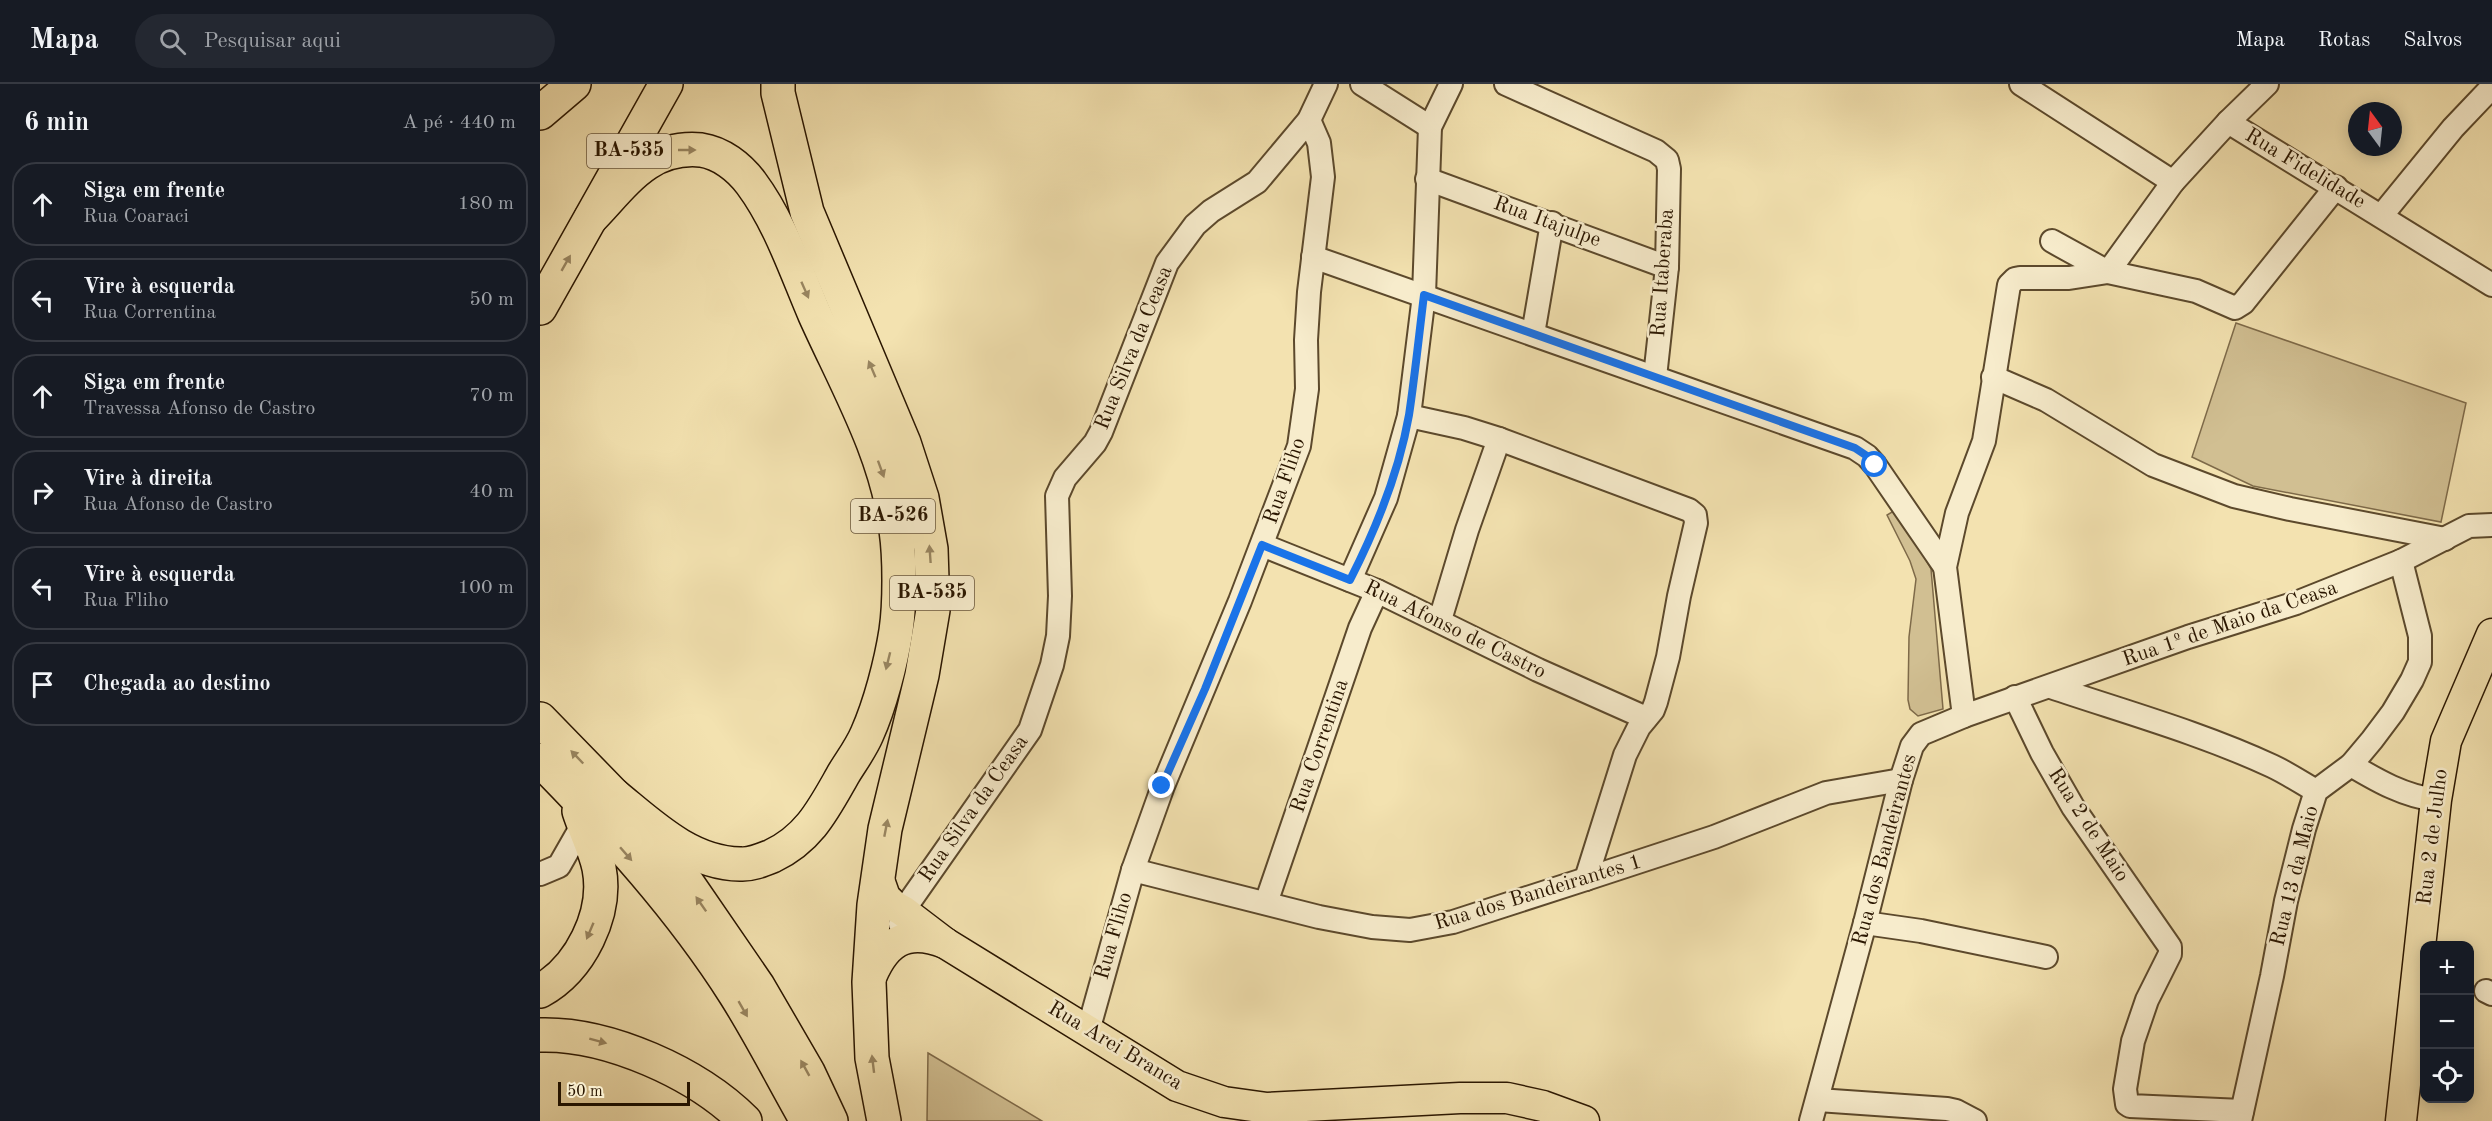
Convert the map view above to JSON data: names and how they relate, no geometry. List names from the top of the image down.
{
  "streets": {
    "highway": ["BA-535", "BA-526"],
    "main road": ["Rua 2 de Julho", "Rua Arei Branca"],
    "street": [
      "Rua Fidelidade",
      "Rua Itajulpe",
      "Rua Itaberaba",
      "Rua Silva da Ceasa",
      "Rua Fliho",
      "Rua 1º de Maio da Ceasa",
      "Rua Afonso de Castro",
      "Rua Correntina",
      "Rua 2 de Maio",
      "Rua dos Bandeirantes",
      "Rua 13 da Maio",
      "Rua dos Bandeirantes 1"
    ]
  },
  "crossings": [
    ["BA-535", "BA-526"],
    ["BA-535", "Rua Arei Branca"],
    ["Rua Itajulpe", "Rua Itaberaba"],
    ["Rua Silva da Ceasa", "Rua Fliho"],
    ["Rua Silva da Ceasa", "Rua Arei Branca"],
    ["Rua Fliho", "Rua Afonso de Castro"],
    ["Rua Fliho", "Rua dos Bandeirantes 1"],
    ["Rua Fliho", "Rua Arei Branca"],
    ["Rua 1º de Maio da Ceasa", "Rua 2 de Maio"],
    ["Rua 1º de Maio da Ceasa", "Rua dos Bandeirantes"],
    ["Rua 1º de Maio da Ceasa", "Rua 13 da Maio"],
    ["Rua Afonso de Castro", "Rua Correntina"],
    ["Rua Correntina", "Rua dos Bandeirantes 1"],
    ["Rua 2 de Maio", "Rua 13 da Maio"],
    ["Rua dos Bandeirantes", "Rua dos Bandeirantes 1"]
  ],
  "scale_bar": "50 m",
  "north": "top",
  "page": {
    "header": "Mapa",
    "search": "Pesquisar aqui",
    "nav": ["Mapa", "Rotas", "Salvos"],
    "heading": ["6 min", "A pé · 440 m"],
    "list": [
      ["Siga em frente", "Rua Coaraci", "180 m"],
      ["Vire à esquerda", "Rua Correntina", "50 m"],
      ["Siga em frente", "Travessa Afonso de Castro", "70 m"],
      ["Vire à direita", "Rua Afonso de Castro", "40 m"],
      ["Vire à esquerda", "Rua Fliho", "100 m"],
      "Chegada ao destino"
    ],
    "map_buttons": ["+", "−"],
    "scale": "50 m"
  }
}
